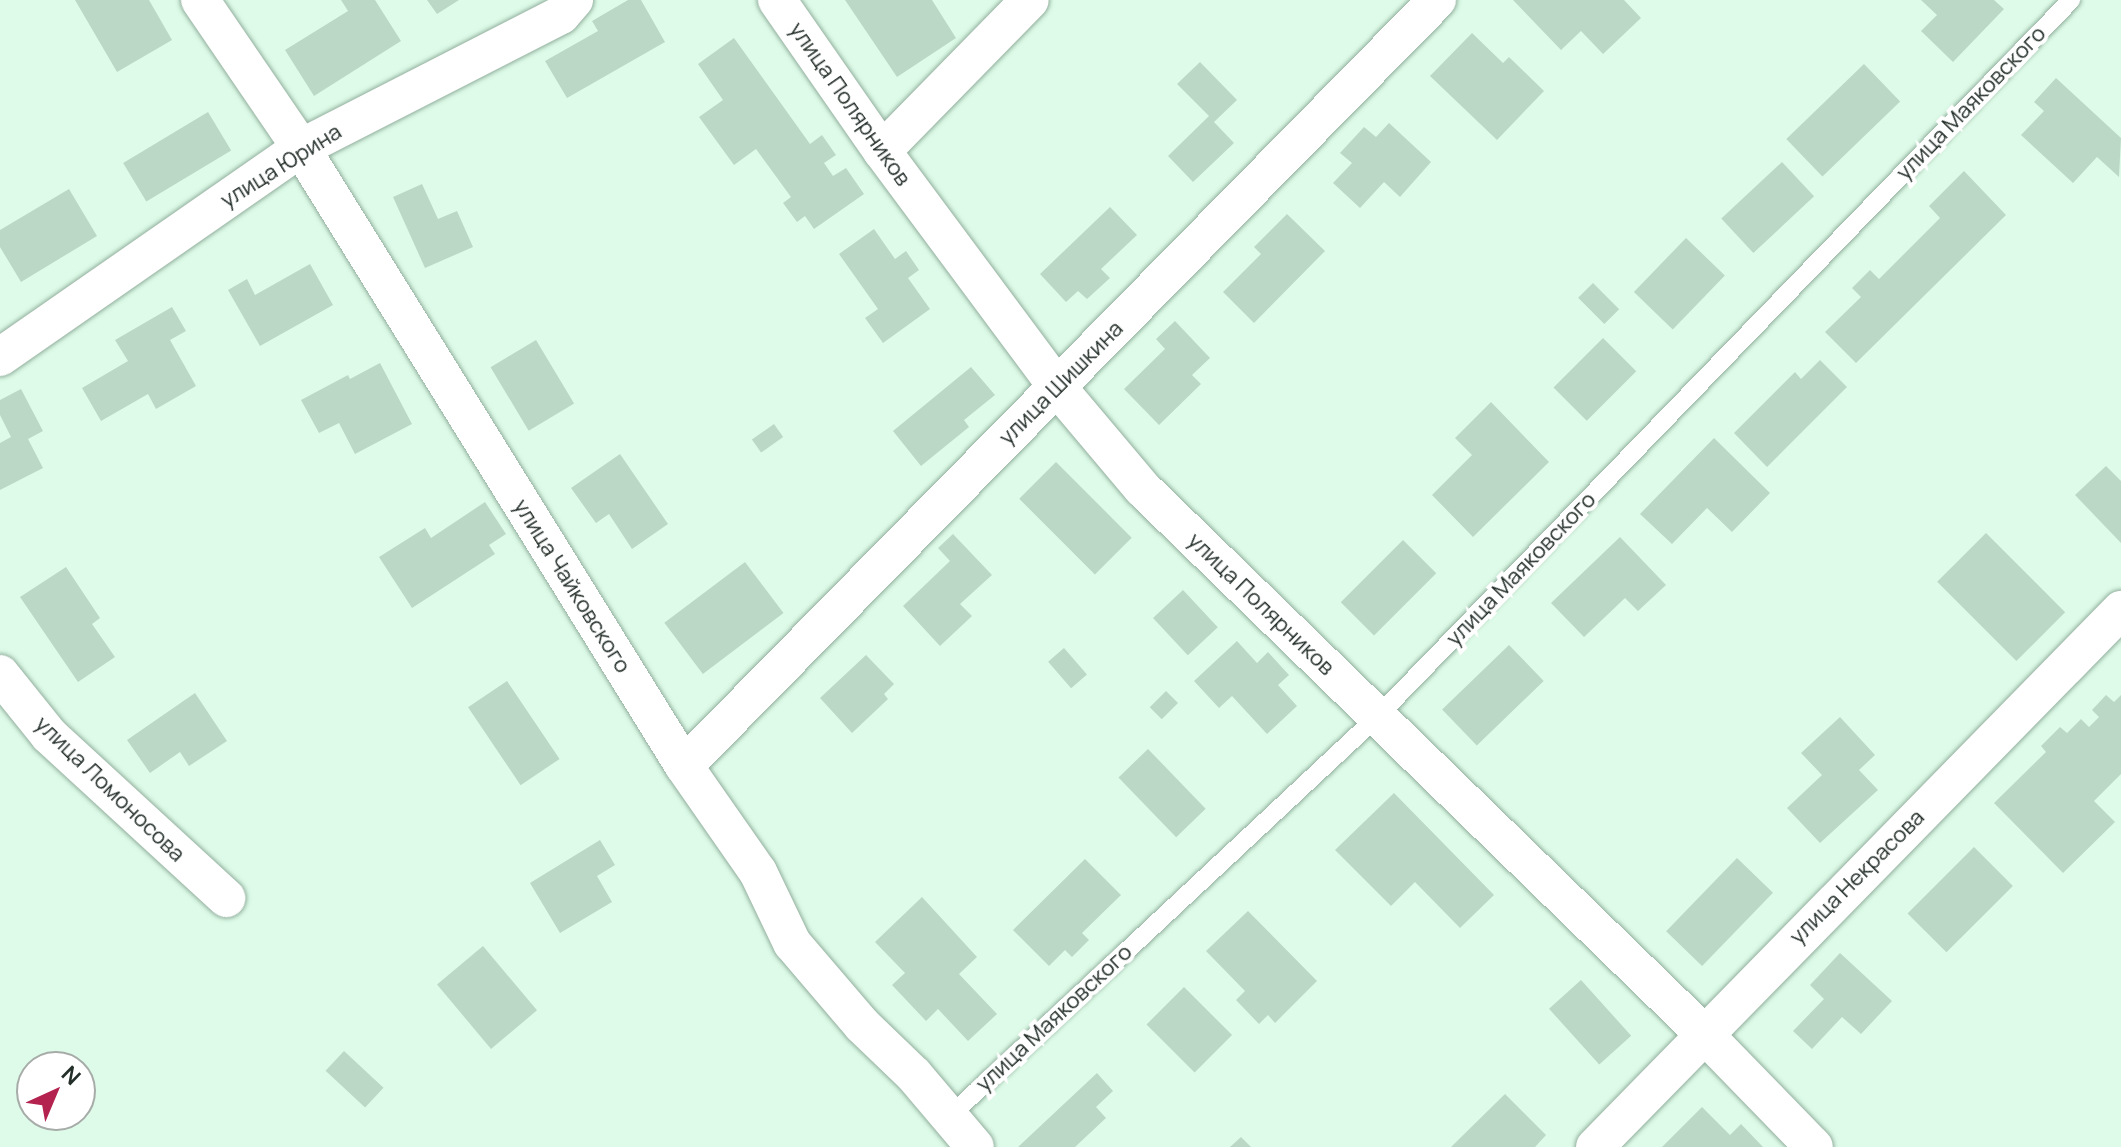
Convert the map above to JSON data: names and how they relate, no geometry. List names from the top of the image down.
{
  "streets": {
    "street": [
      "улица Полярников",
      "улица Юрина",
      "улица Шишкина",
      "улица Чайковского",
      "улица Ломоносова",
      "улица Некрасова"
    ],
    "lane": ["улица Маяковского"]
  },
  "crossings": [
    ["улица Маяковского", "улица Полярников"],
    ["улица Маяковского", "улица Чайковского"],
    ["улица Полярников", "улица Шишкина"],
    ["улица Полярников", "улица Некрасова"],
    ["улица Юрина", "улица Чайковского"],
    ["улица Шишкина", "улица Чайковского"]
  ],
  "north": "top right"
}
